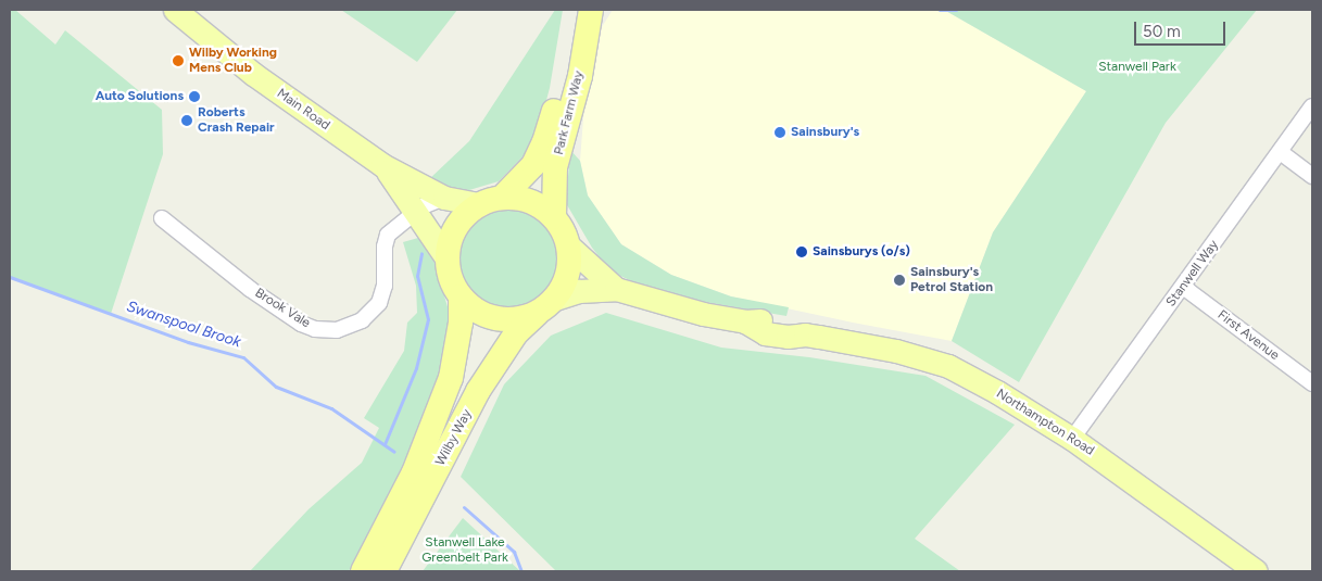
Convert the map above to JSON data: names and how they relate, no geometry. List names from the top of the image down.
{
  "streets": {
    "highway": ["Park Farm Way", "Wilby Way"],
    "main road": ["Main Road", "Northampton Road"],
    "street": ["Stanwell Way", "Brook Vale", "First Avenue"]
  },
  "crossings": [
    ["Main Road", "Park Farm Way"],
    ["Main Road", "Brook Vale"],
    ["Main Road", "Northampton Road"],
    ["Main Road", "Wilby Way"],
    ["Park Farm Way", "Northampton Road"],
    ["Park Farm Way", "Wilby Way"],
    ["Stanwell Way", "First Avenue"],
    ["Stanwell Way", "Northampton Road"],
    ["Northampton Road", "Wilby Way"]
  ],
  "water": ["Swanspool Brook"],
  "parks": ["Stanwell Park", "Stanwell Lake Greenbelt Park"],
  "places": [
    "Wilby Working Mens Club",
    "Auto Solutions",
    "Roberts Crash Repair",
    "Sainsbury's",
    "Sainsburys (o/s)",
    "Sainsbury's Petrol Station"
  ],
  "scale_bar": "50 m"
}
